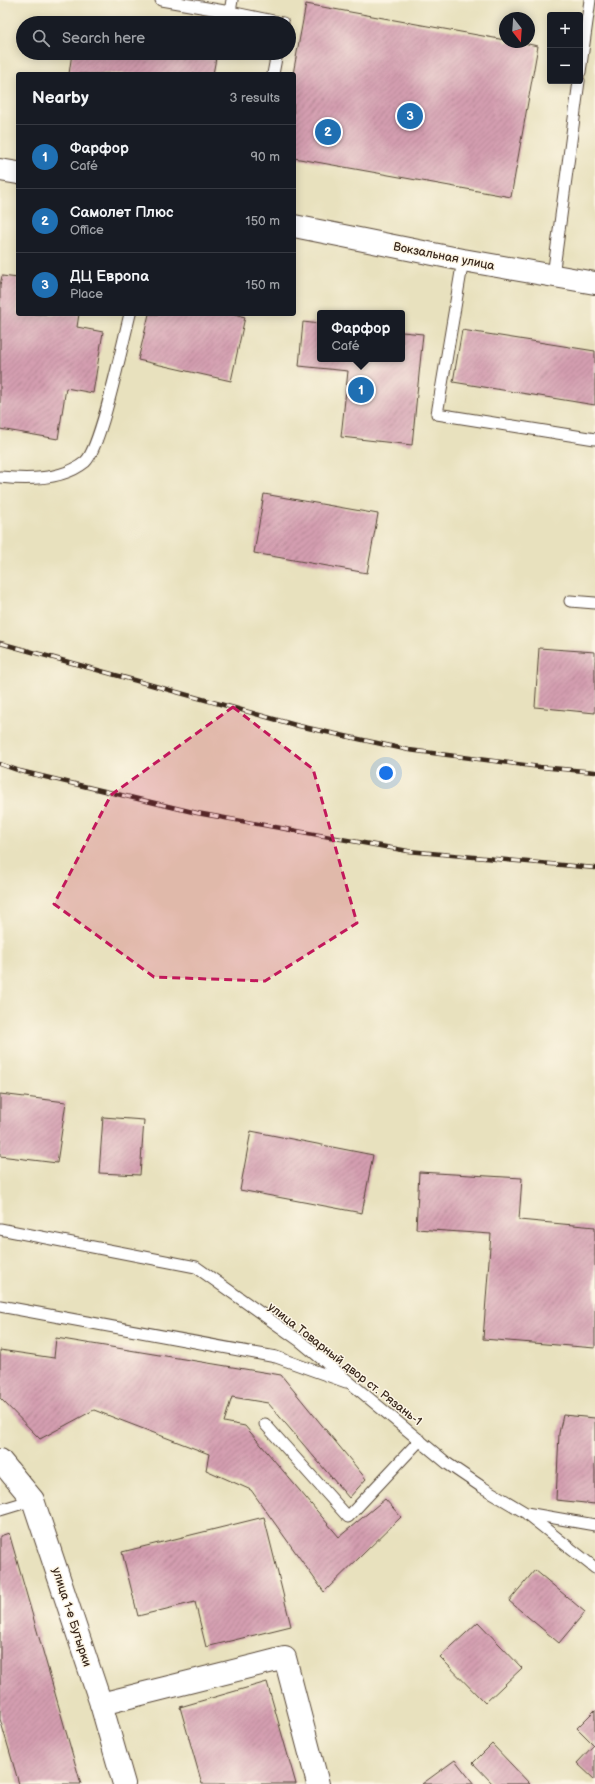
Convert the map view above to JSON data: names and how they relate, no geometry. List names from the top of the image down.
{
  "streets": {
    "street": ["Вокзальная улица", "улица 1-е Бутырки"],
    "lane": ["улица Товарный двор ст. Рязань-1"]
  },
  "north": "bottom",
  "page": {
    "map_buttons": ["+", "−"],
    "search": "Search here",
    "heading": ["Nearby", "3 results"],
    "pins": ["3", "2", "1"],
    "list": [
      {
        "mark": "1",
        "name": "Фарфор",
        "note": "Café",
        "value": "90 m"
      },
      {
        "mark": "2",
        "name": "Самолет Плюс",
        "note": "Office",
        "value": "150 m"
      },
      {
        "mark": "3",
        "name": "ДЦ Европа",
        "note": "Place",
        "value": "150 m"
      }
    ],
    "popup": ["Фарфор", "Café"]
  }
}
